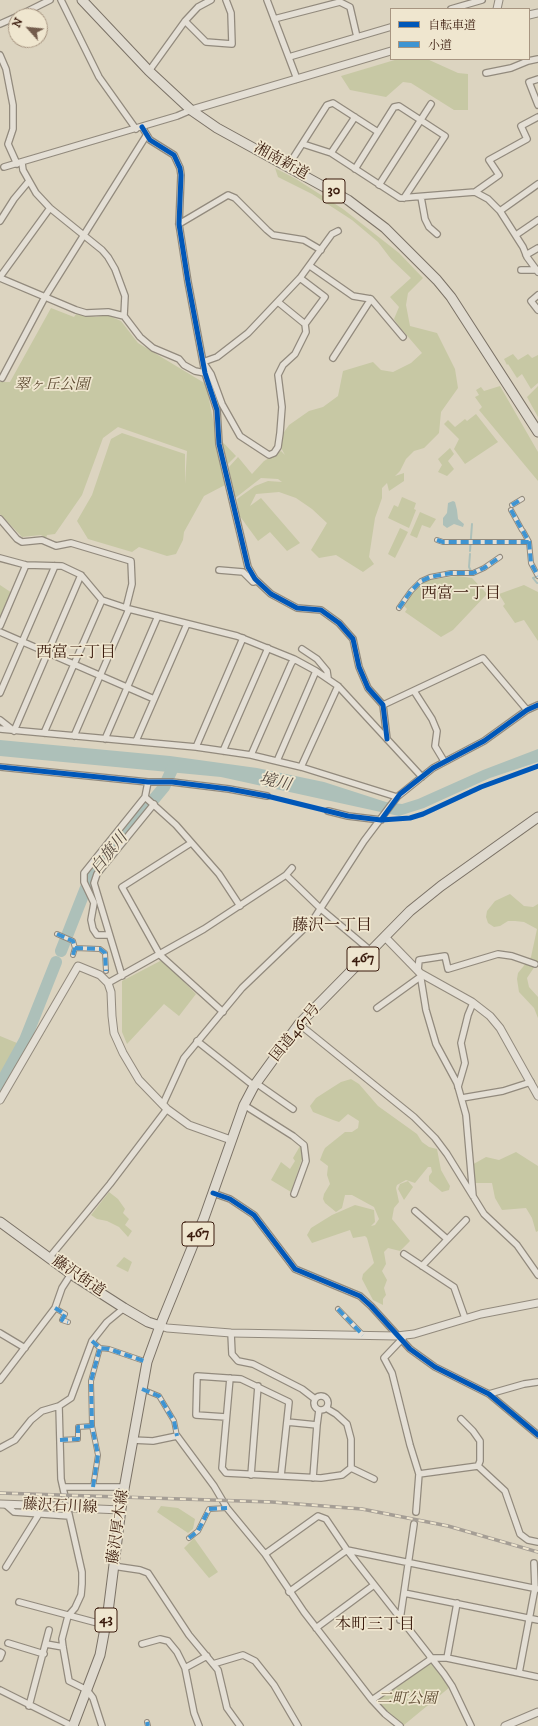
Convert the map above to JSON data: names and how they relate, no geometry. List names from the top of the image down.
{
  "streets": {
    "main road": [
      "湘南新道",
      "30",
      "467",
      "国道467号",
      "藤沢街道",
      "藤沢厚木線",
      "43"
    ],
    "street": ["藤沢石川線"]
  },
  "crossings": [
    ["国道467号", "藤沢街道"],
    ["国道467号", "藤沢厚木線"],
    ["藤沢街道", "藤沢厚木線"],
    ["藤沢石川線", "藤沢厚木線"]
  ],
  "districts": [
    "西富一丁目",
    "西富二丁目",
    "藤沢一丁目",
    "本町三丁目"
  ],
  "water": ["境川", "白旗川"],
  "parks": ["翠ヶ丘公園", "二町公園"],
  "legend": ["自転車道", "小道"],
  "north": "top left"
}
